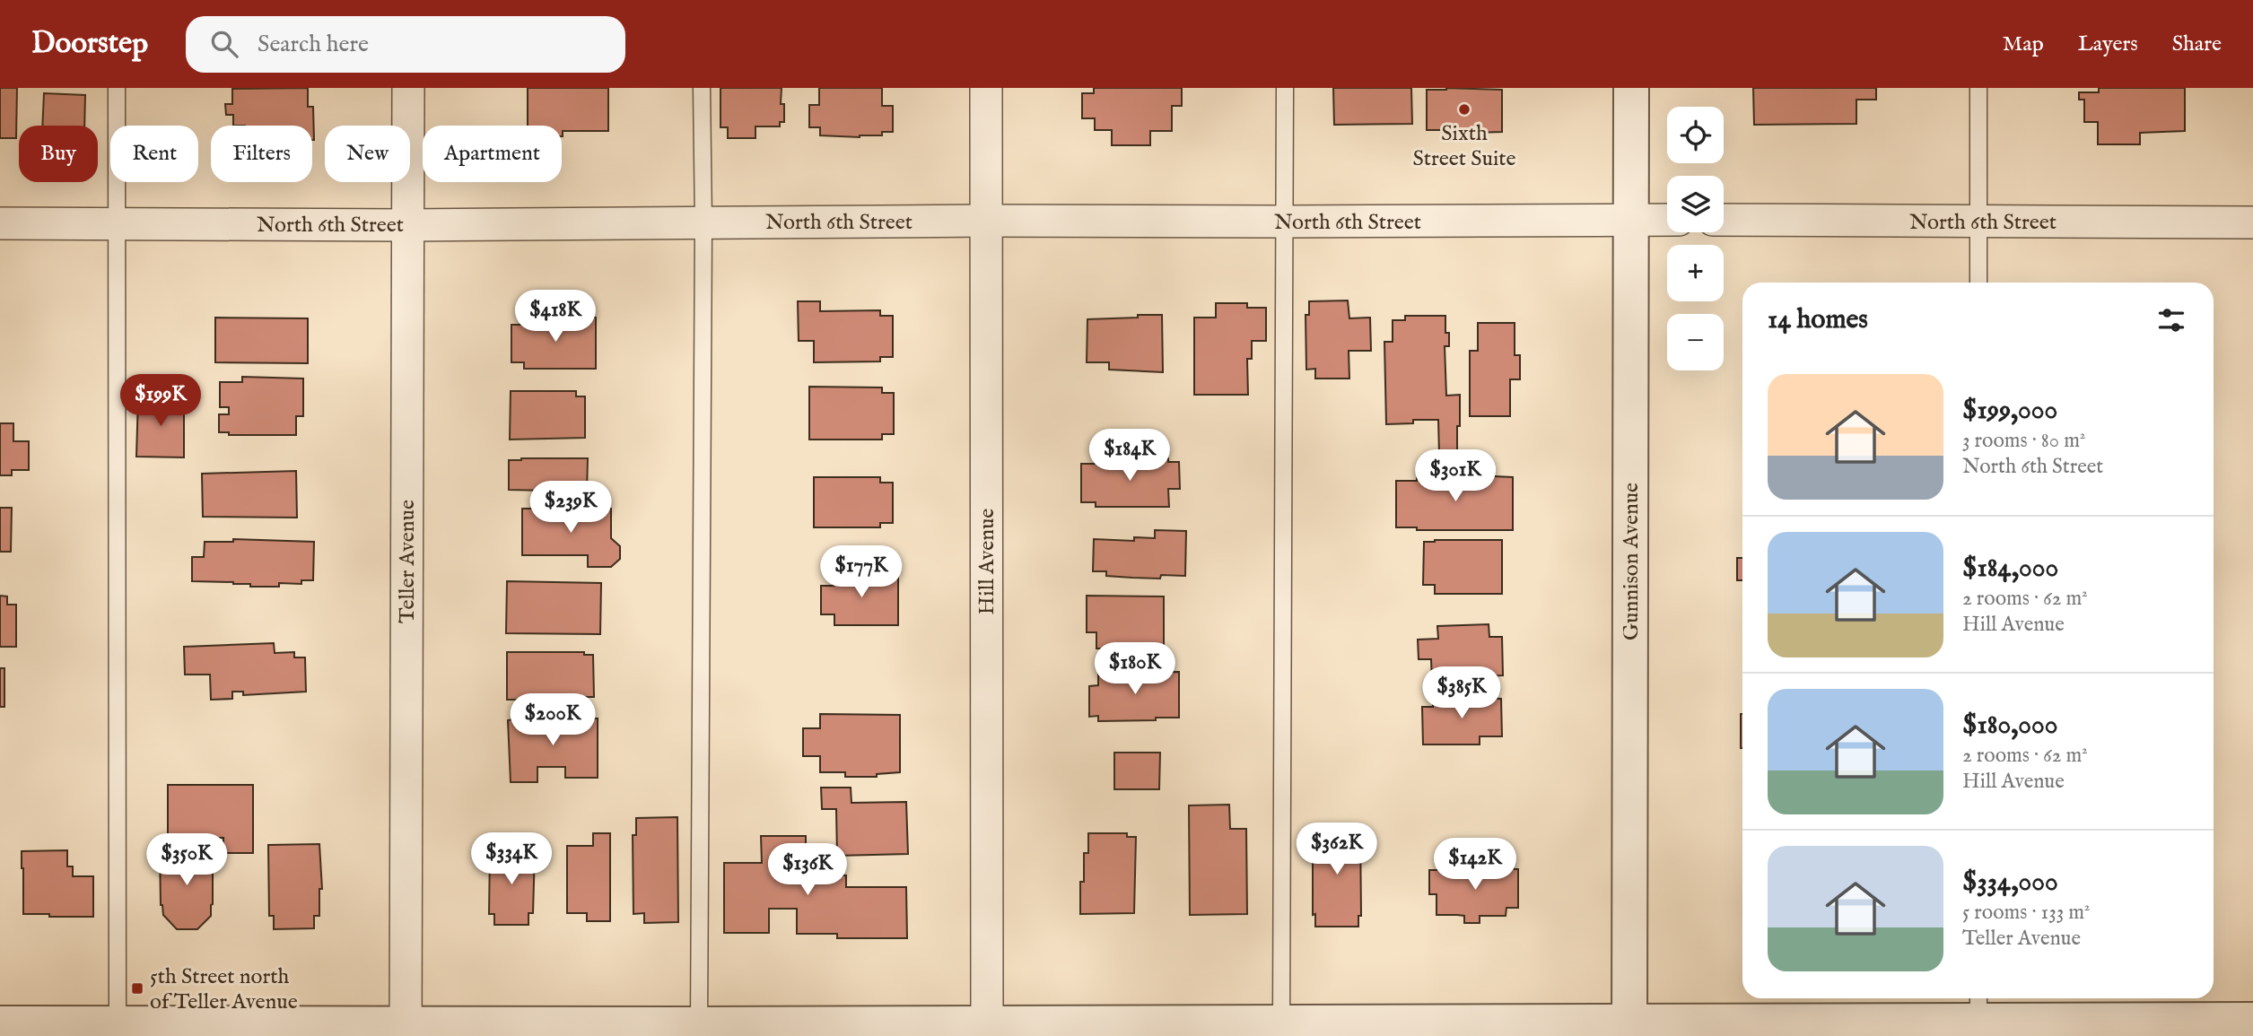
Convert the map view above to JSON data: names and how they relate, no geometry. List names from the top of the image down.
{
  "streets": {
    "street": [
      "North 6th Street",
      "Teller Avenue",
      "Hill Avenue",
      "Gunnison Avenue"
    ]
  },
  "crossings": [
    ["North 6th Street", "Teller Avenue"],
    ["North 6th Street", "Hill Avenue"],
    ["North 6th Street", "Gunnison Avenue"]
  ],
  "places": {
    "other": ["Sixth Street Suite"],
    "transit": ["5th Street north of Teller Avenue"]
  },
  "page": {
    "header": "Doorstep",
    "search": "Search here",
    "nav": ["Map", "Layers", "Share"],
    "map_buttons": ["+", "−"],
    "chip": [
      "Buy",
      "Rent",
      "Filters",
      "New",
      "Apartment"
    ],
    "heading": "14 homes",
    "price": [
      "$418K",
      "$199K",
      "$184K",
      "$301K",
      "$239K",
      "$177K",
      "$180K",
      "$385K",
      "$200K",
      "$362K",
      "$334K",
      "$350K",
      "$142K",
      "$136K"
    ],
    "list": [
      {
        "name": "$199,000",
        "note": "3 rooms · 80 m² · North 6th Street"
      },
      {
        "name": "$184,000",
        "note": "2 rooms · 62 m² · Hill Avenue"
      },
      {
        "name": "$180,000",
        "note": "2 rooms · 62 m² · Hill Avenue"
      },
      {
        "name": "$334,000",
        "note": "5 rooms · 133 m² · Teller Avenue"
      }
    ]
  }
}
